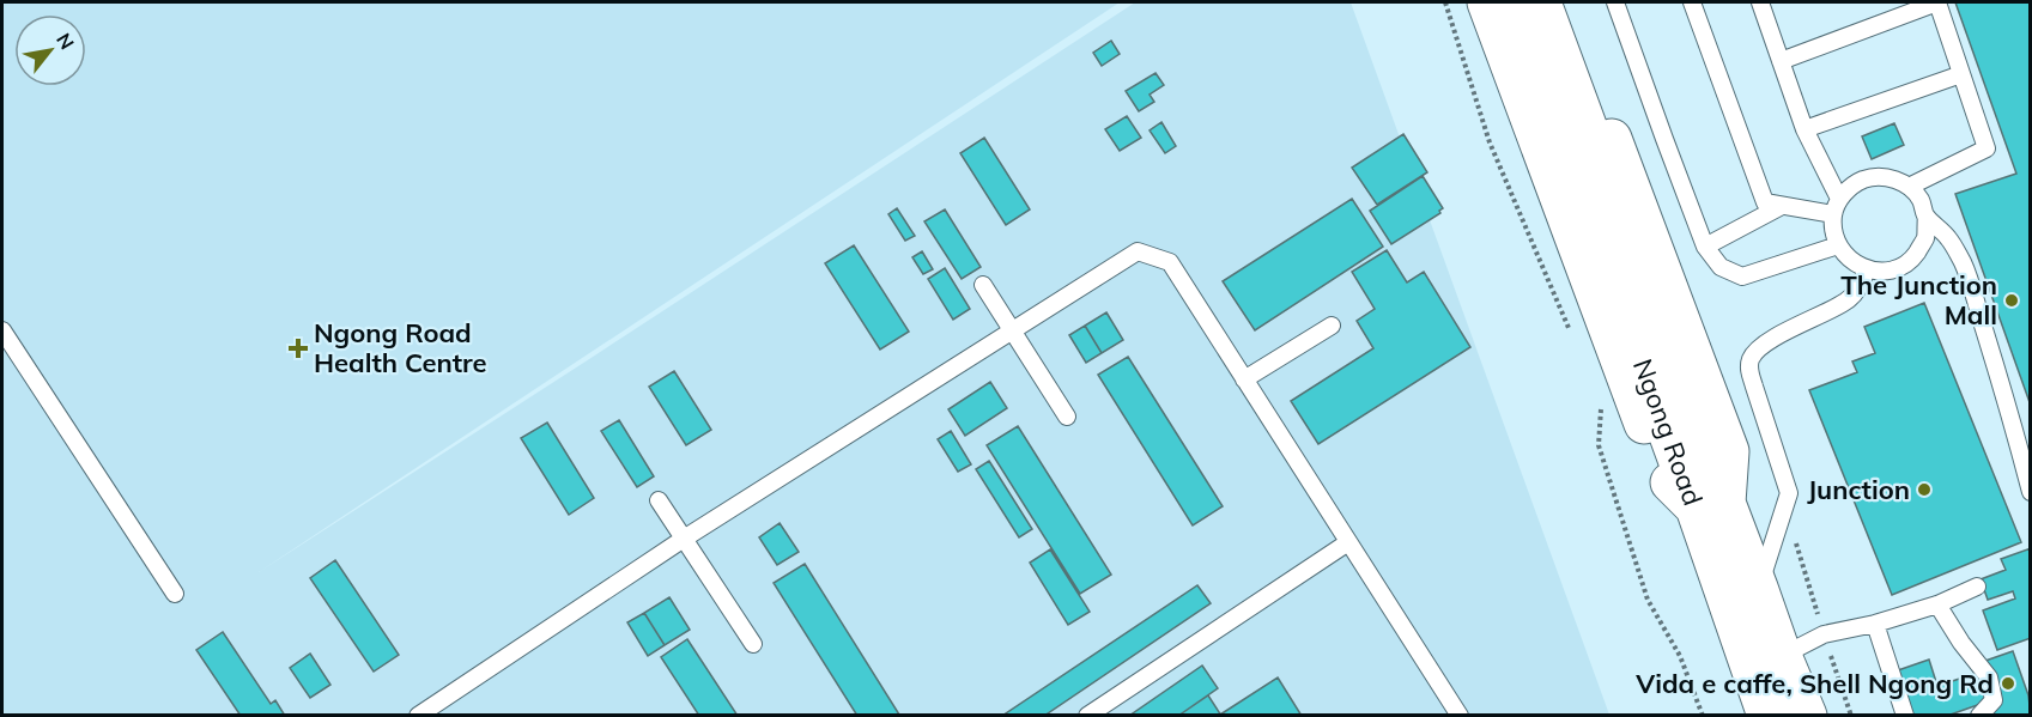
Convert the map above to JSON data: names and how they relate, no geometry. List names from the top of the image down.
{
  "streets": {
    "main road": ["Ngong Road"]
  },
  "places": {
    "other": ["The Junction Mall", "Junction", "Vida e caffe, Shell Ngong Rd"],
    "health": ["Ngong Road Health Centre"]
  },
  "north": "top right"
}
